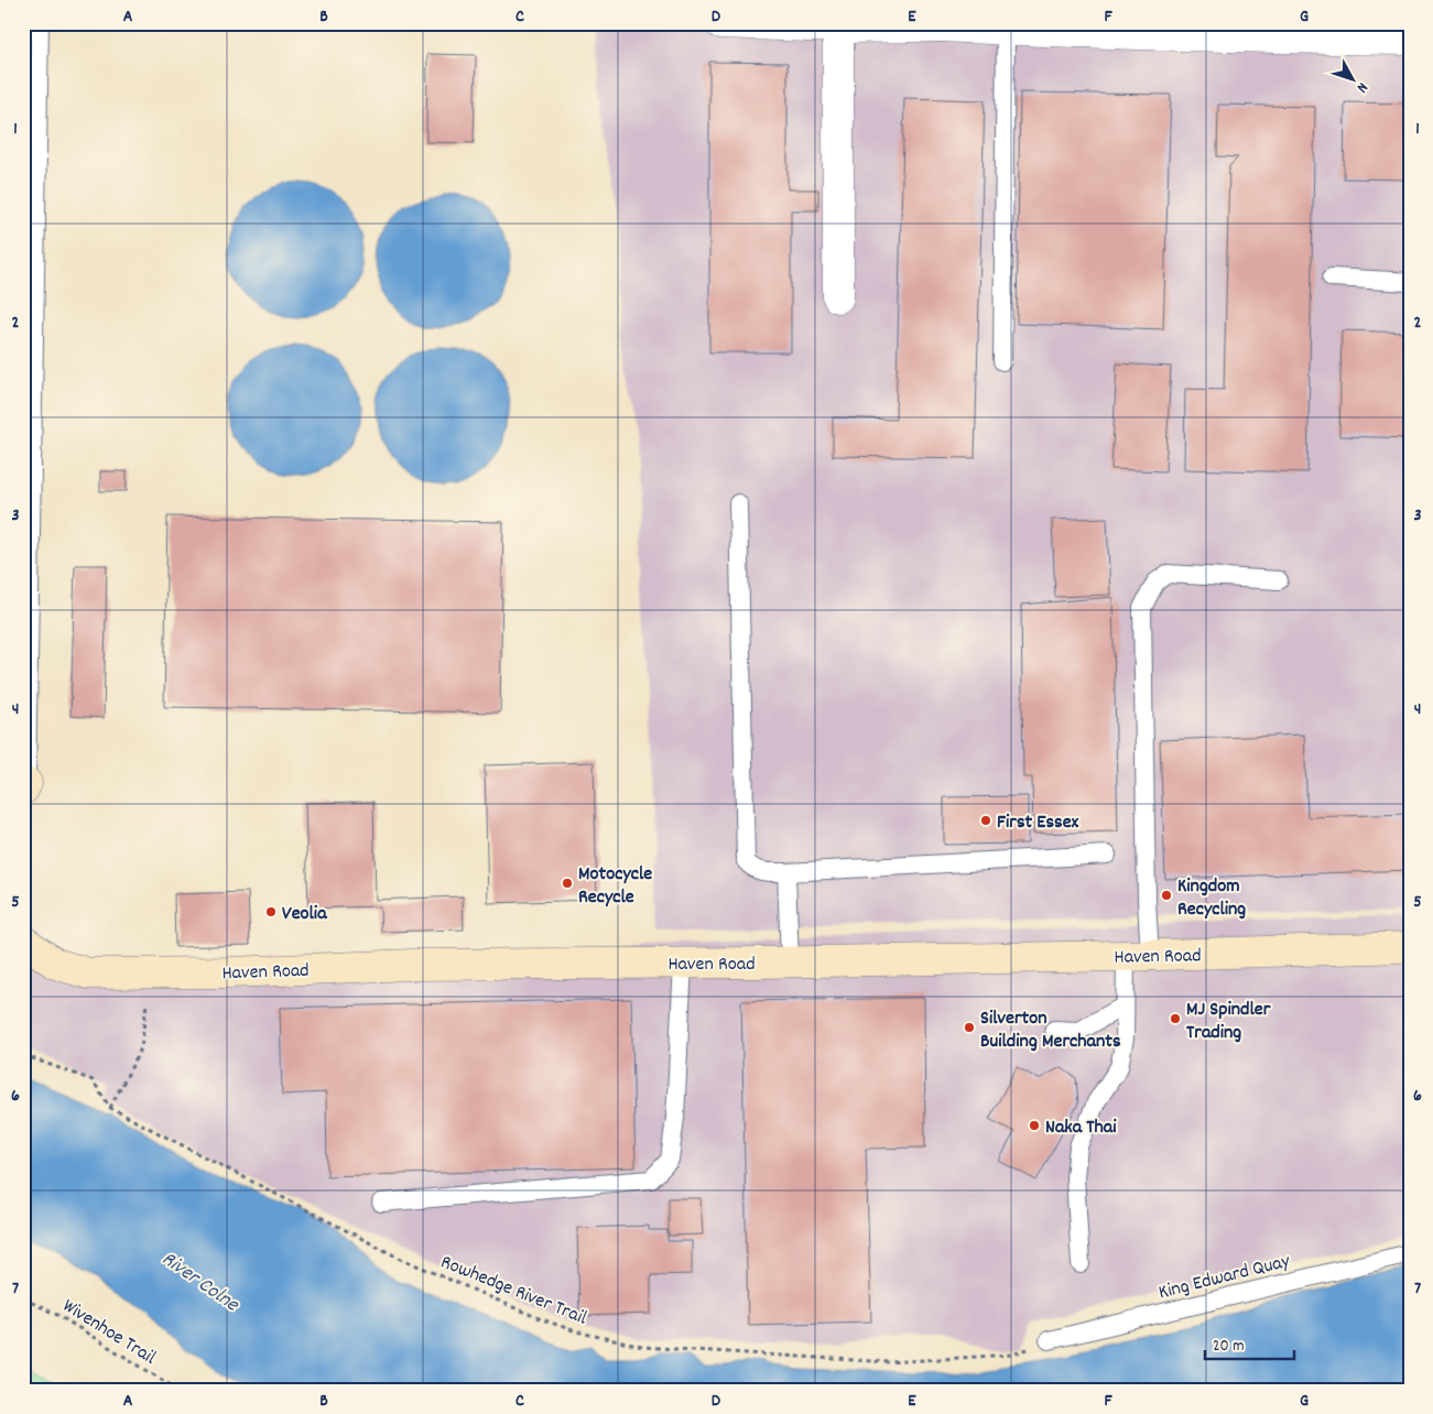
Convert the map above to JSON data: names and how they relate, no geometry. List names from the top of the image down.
{
  "streets": {
    "street": ["Haven Road"],
    "lane": ["King Edward Quay"],
    "path": ["Rowhedge River Trail", "Wivenhoe Trail"]
  },
  "crossings": [
    ["King Edward Quay", "Rowhedge River Trail"]
  ],
  "water": ["River Colne"],
  "places": [
    "First Essex",
    "Motocycle Recycle",
    "Kingdom Recycling",
    "Veolia",
    "MJ Spindler Trading",
    "Silverton Building Merchants",
    "Naka Thai"
  ],
  "scale_bar": "20 m",
  "north": "bottom right",
  "grid": {
    "columns": [
      "A",
      "B",
      "C",
      "D",
      "E",
      "F",
      "G"
    ],
    "rows": [
      "1",
      "2",
      "3",
      "4",
      "5",
      "6",
      "7"
    ]
  }
}
